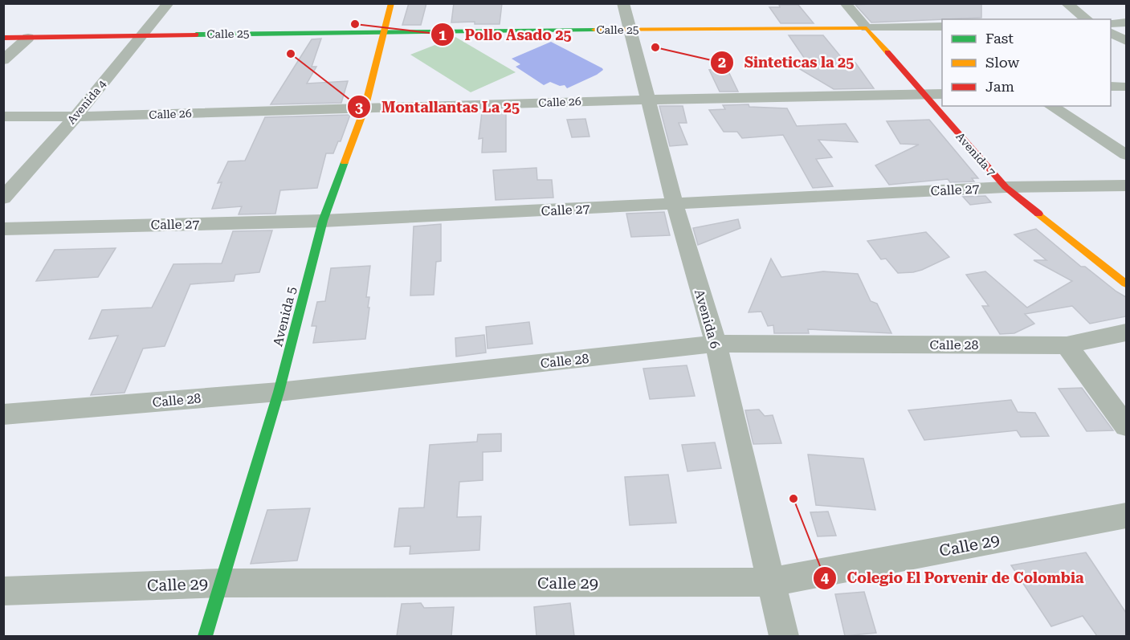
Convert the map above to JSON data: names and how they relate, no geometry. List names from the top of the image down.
{
  "streets": {
    "street": [
      "Calle 25",
      "Avenida 4",
      "Calle 26",
      "Avenida 7",
      "Calle 27",
      "Avenida 5",
      "Avenida 6",
      "Calle 28",
      "Calle 29"
    ]
  },
  "crossings": [
    ["Calle 25", "Avenida 4"],
    ["Calle 25", "Avenida 7"],
    ["Calle 25", "Avenida 5"],
    ["Calle 25", "Avenida 6"],
    ["Avenida 4", "Calle 26"],
    ["Calle 26", "Avenida 7"],
    ["Calle 26", "Avenida 5"],
    ["Calle 26", "Avenida 6"],
    ["Avenida 7", "Calle 27"],
    ["Calle 27", "Avenida 5"],
    ["Calle 27", "Avenida 6"],
    ["Avenida 5", "Calle 28"],
    ["Avenida 5", "Calle 29"],
    ["Avenida 6", "Calle 28"],
    ["Avenida 6", "Calle 29"]
  ],
  "places": [
    "Pollo Asado 25",
    "Sinteticas la 25",
    "Montallantas La 25",
    "Colegio El Porvenir de Colombia"
  ],
  "legend": ["Fast", "Slow", "Jam"]
}
